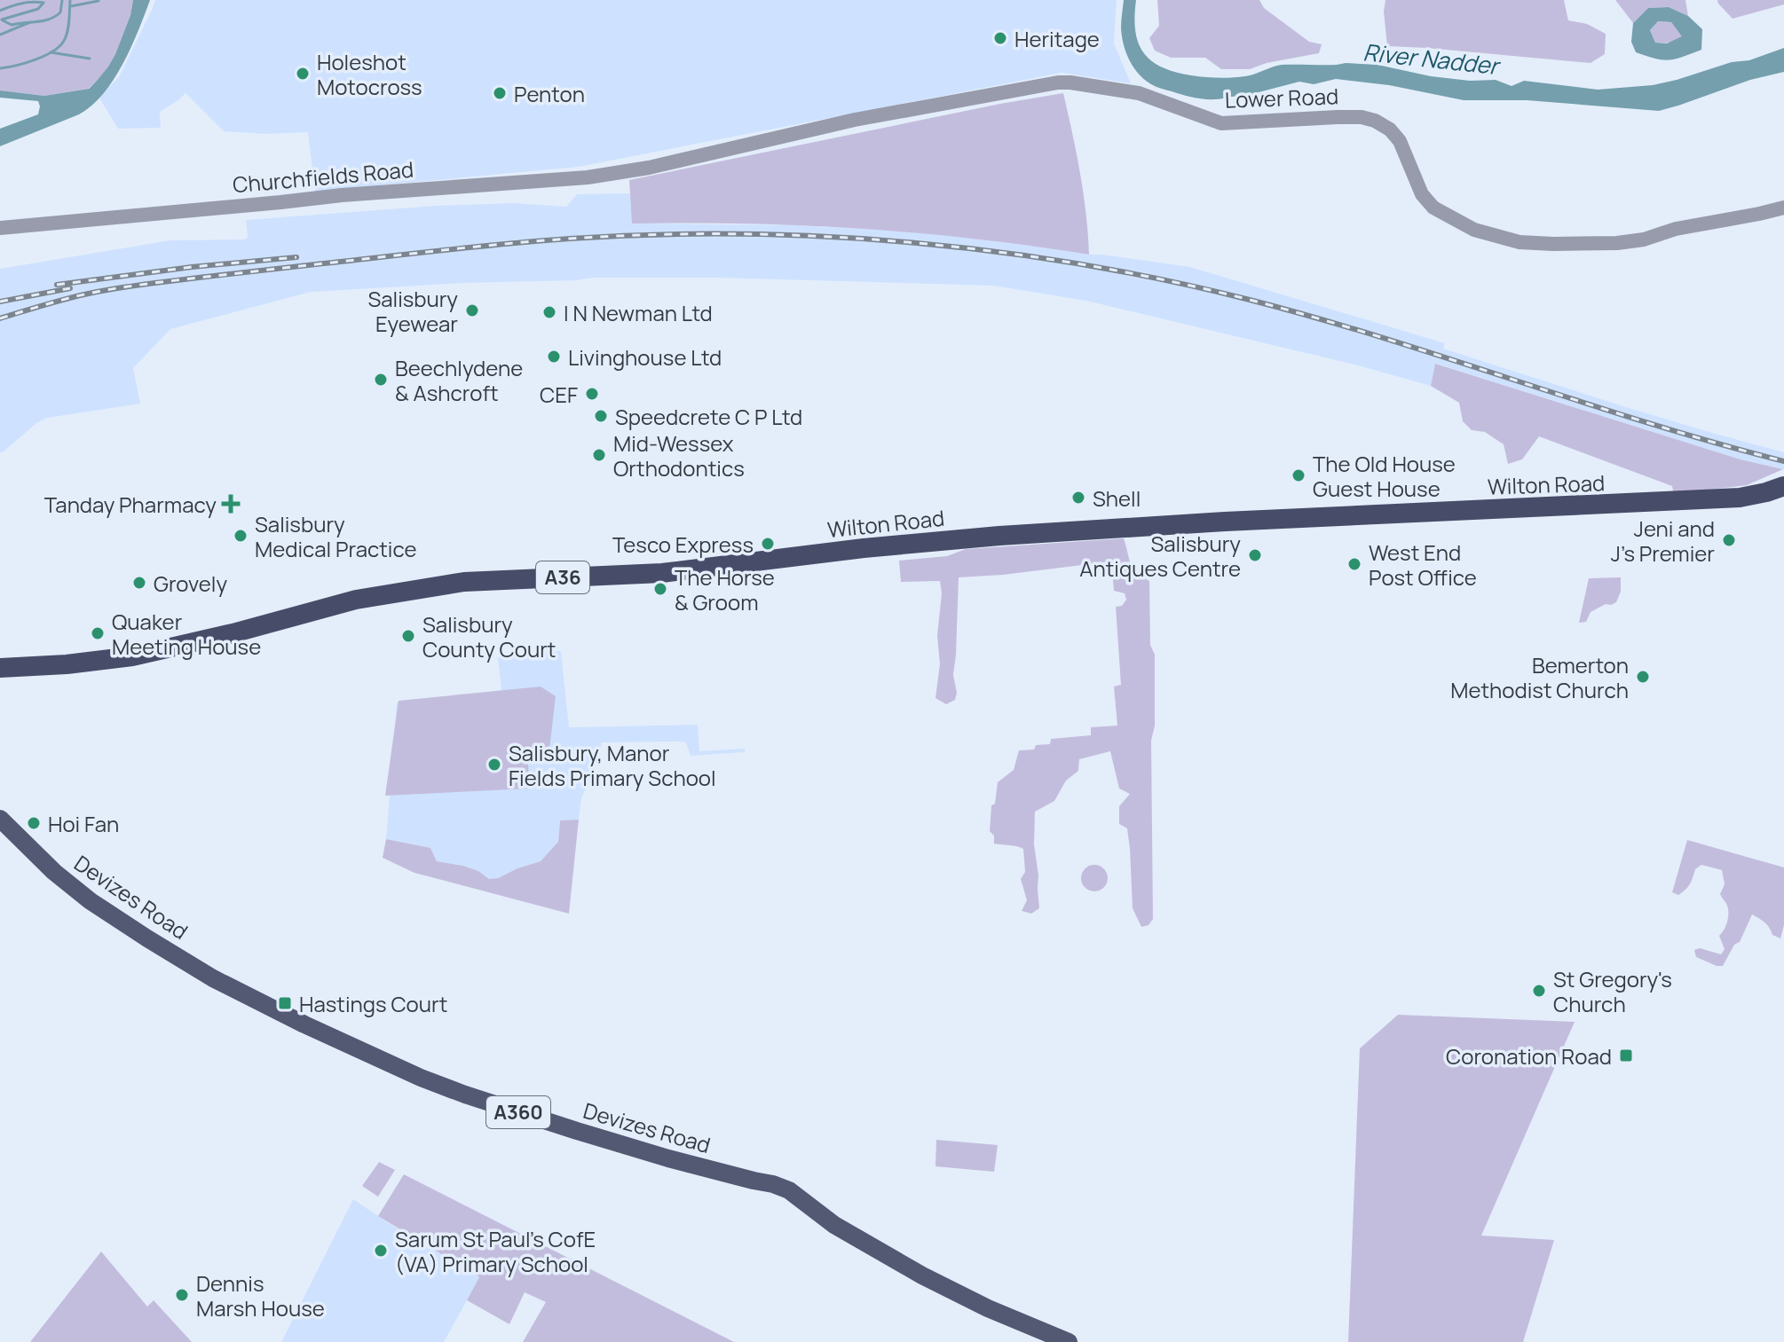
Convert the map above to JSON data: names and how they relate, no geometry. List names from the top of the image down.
{
  "streets": {
    "highway": ["Wilton Road", "A36"],
    "main road": ["Devizes Road", "A360"],
    "street": ["Lower Road", "Churchfields Road"]
  },
  "crossings": [
    ["Lower Road", "Churchfields Road"]
  ],
  "water": ["River Nadder"],
  "places": {
    "other": [
      "Heritage",
      "Holeshot Motocross",
      "Penton",
      "Salisbury Eyewear",
      "I N Newman Ltd",
      "Livinghouse Ltd",
      "Beechlydene & Ashcroft",
      "CEF",
      "Speedcrete C P Ltd",
      "Mid-Wessex Orthodontics",
      "The Old House Guest House",
      "Shell",
      "Salisbury Medical Practice",
      "Jeni and J's Premier",
      "Tesco Express",
      "Salisbury Antiques Centre",
      "West End Post Office",
      "Grovely",
      "The Horse & Groom",
      "Quaker Meeting House",
      "Salisbury County Court",
      "Bemerton Methodist Church",
      "Salisbury, Manor Fields Primary School",
      "Hoi Fan",
      "St Gregory's Church",
      "Sarum St Paul's CofE (VA) Primary School",
      "Dennis Marsh House"
    ],
    "health": ["Tanday Pharmacy"],
    "transit": ["Hastings Court", "Coronation Road"]
  }
}
